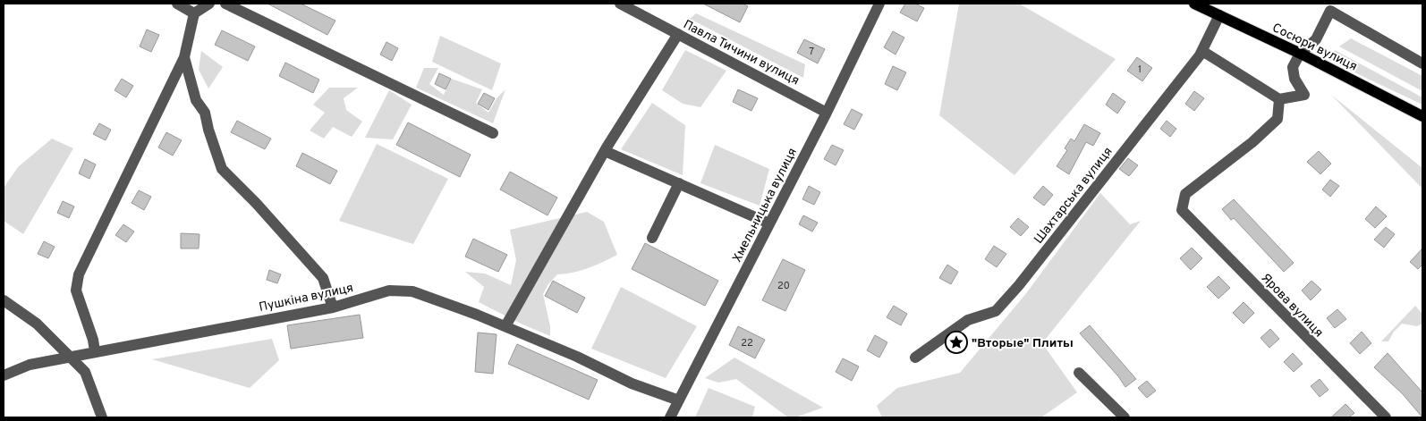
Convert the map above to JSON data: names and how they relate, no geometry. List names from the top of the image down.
{
  "streets": {
    "main road": ["Сосюри вулиця"],
    "street": [
      "Павла Тичини вулиця",
      "Шахтарська вулиця",
      "Хмельницька вулиця",
      "Пушкіна вулиця",
      "Ярова вулиця"
    ]
  },
  "crossings": [
    ["Сосюри вулиця", "Шахтарська вулиця"],
    ["Павла Тичини вулиця", "Хмельницька вулиця"],
    ["Хмельницька вулиця", "Пушкіна вулиця"]
  ],
  "places": {
    "place": ["\"Вторые\" Плиты"]
  },
  "house_numbers": [
    "7",
    "1",
    "20",
    "22"
  ]
}
